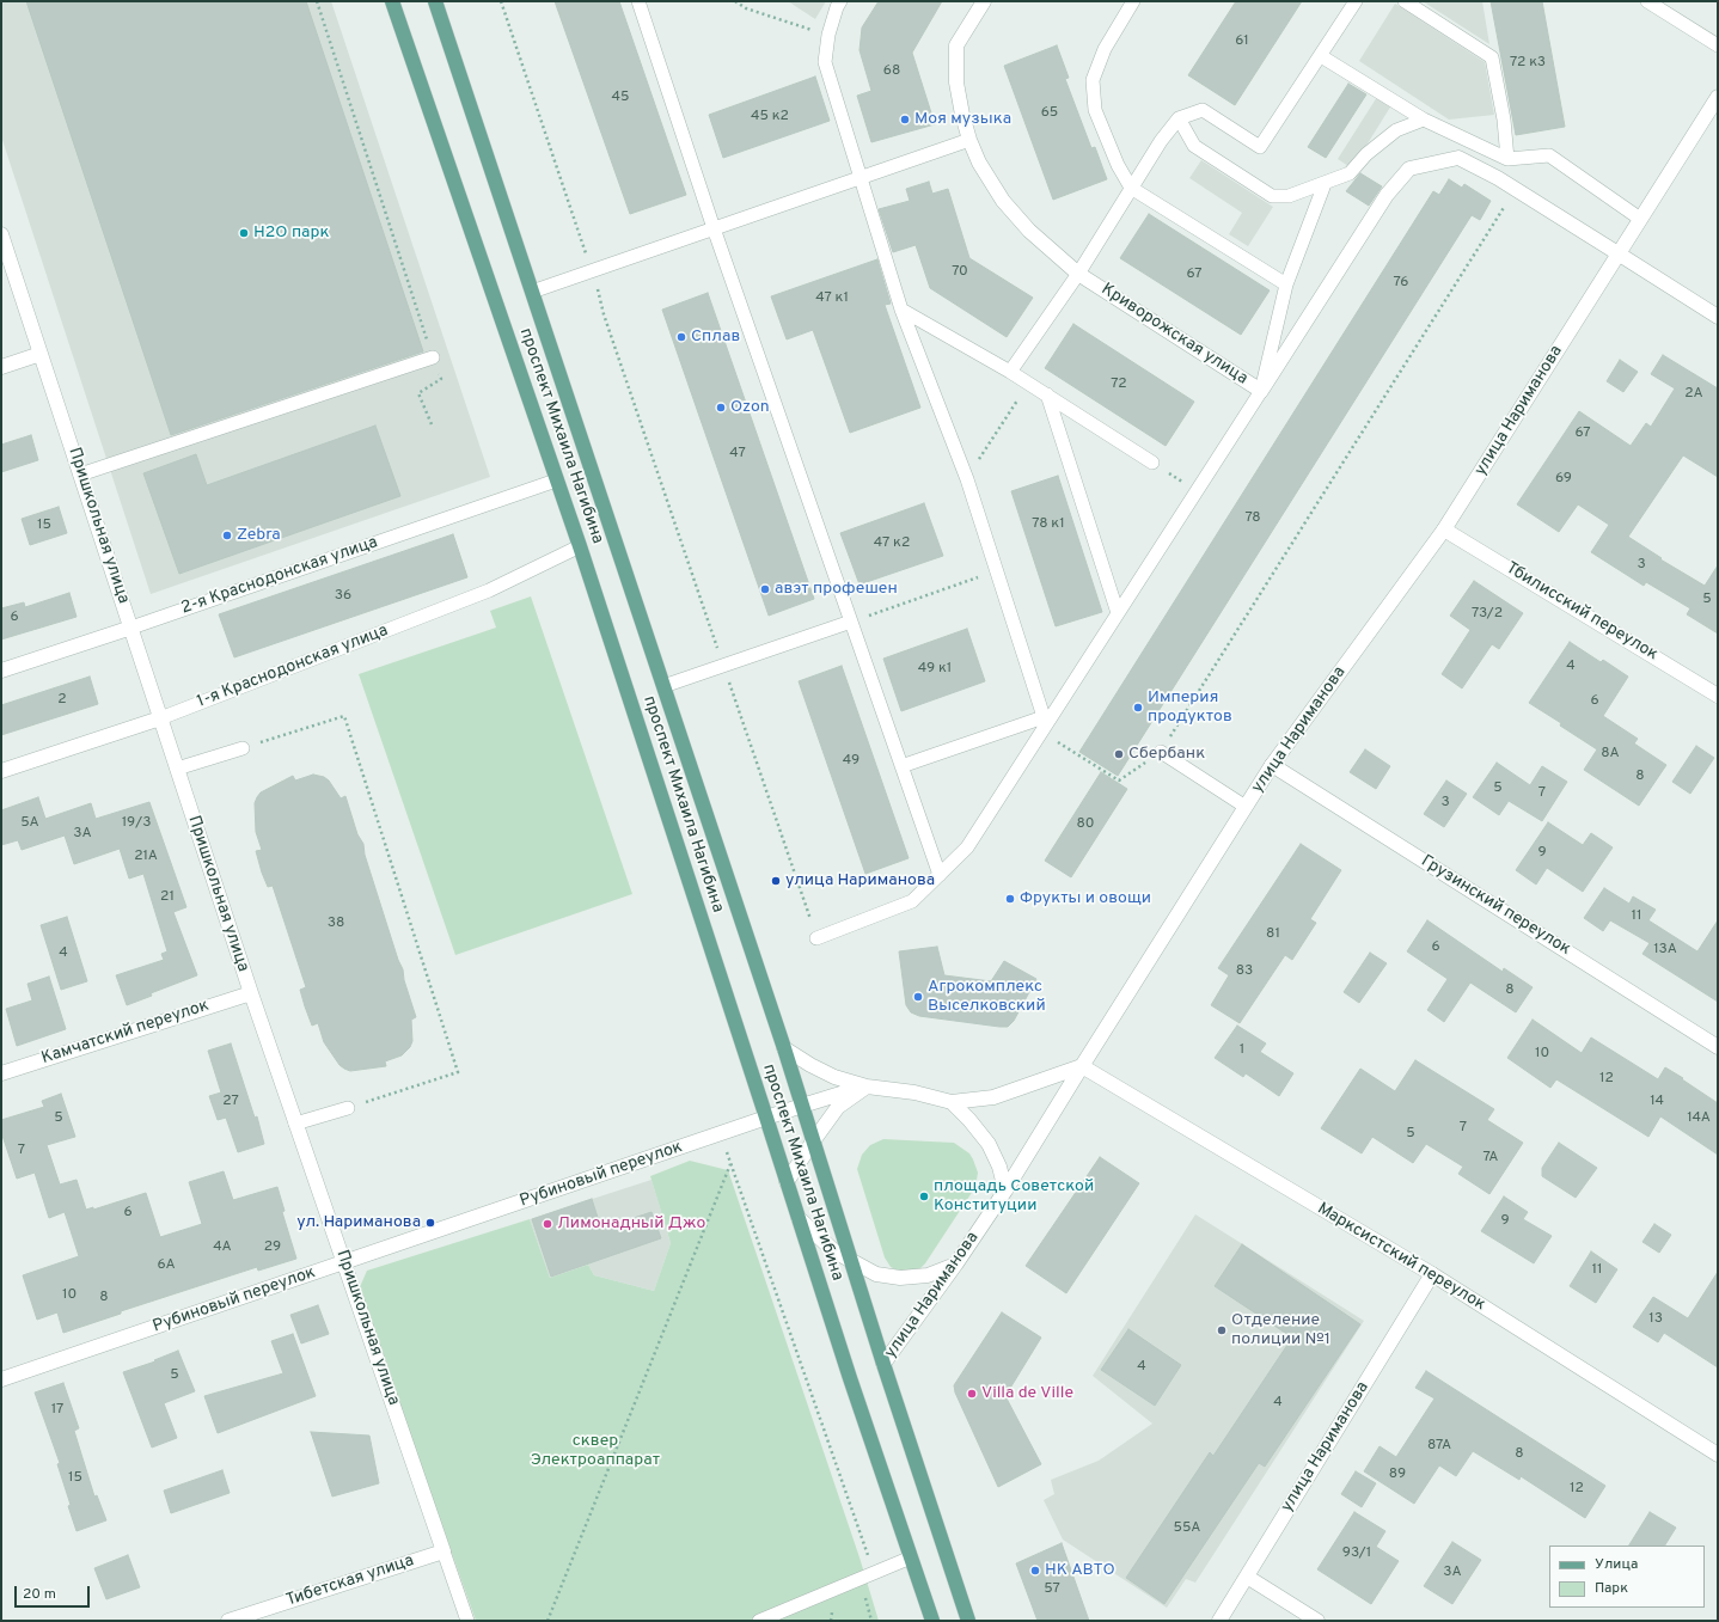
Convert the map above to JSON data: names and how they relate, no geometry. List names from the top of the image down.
{
  "streets": {
    "main road": ["проспект Михаила Нагибина"],
    "street": [
      "Криворожская улица",
      "улица Нариманова",
      "Пришкольная улица",
      "2-я Краснодонская улица",
      "Тбилисский переулок",
      "1-я Краснодонская улица",
      "Грузинский переулок",
      "Камчатский переулок",
      "Рубиновый переулок",
      "Марксистский переулок",
      "Тибетская улица"
    ]
  },
  "crossings": [
    ["Криворожская улица", "улица Нариманова"],
    ["улица Нариманова", "проспект Михаила Нагибина"],
    ["улица Нариманова", "Тбилисский переулок"],
    ["улица Нариманова", "Грузинский переулок"],
    ["улица Нариманова", "Марксистский переулок"],
    ["проспект Михаила Нагибина", "2-я Краснодонская улица"],
    ["проспект Михаила Нагибина", "1-я Краснодонская улица"],
    ["проспект Михаила Нагибина", "Рубиновый переулок"],
    ["Пришкольная улица", "2-я Краснодонская улица"],
    ["Пришкольная улица", "1-я Краснодонская улица"],
    ["Пришкольная улица", "Камчатский переулок"],
    ["Пришкольная улица", "Рубиновый переулок"],
    ["Пришкольная улица", "Тибетская улица"]
  ],
  "parks": ["cквер Электроаппарат"],
  "places": [
    "Моя музыка",
    "H2O парк",
    "Сплав",
    "Ozon",
    "Zebra",
    "авэт профешен",
    "Империя продуктов",
    "Сбербанк",
    "улица Нариманова",
    "Фрукты и овощи",
    "Агрокомплекс Выселковский",
    "площадь Советской Конституции",
    "ул. Нариманова",
    "Лимонадный Джо",
    "Отделение полиции №1",
    "Villa de Ville",
    "НК АВТО"
  ],
  "house_numbers": [
    "61",
    "72 к3",
    "68",
    "45",
    "65",
    "45 к2",
    "70",
    "67",
    "76",
    "47 к1",
    "72",
    "2А",
    "67",
    "47",
    "69",
    "78",
    "78 к1",
    "15",
    "47 к2",
    "3",
    "36",
    "5",
    "73/2",
    "6",
    "4",
    "49 к1",
    "2",
    "6",
    "8А",
    "49",
    "8",
    "5",
    "7",
    "3",
    "5А",
    "19/3",
    "80",
    "3А",
    "9",
    "21А",
    "21",
    "11",
    "38",
    "81",
    "6",
    "13А",
    "4",
    "83",
    "8",
    "1",
    "10",
    "12",
    "27",
    "14",
    "5",
    "14А",
    "7",
    "5",
    "7",
    "7А",
    "6",
    "9",
    "4А",
    "29",
    "6А",
    "11",
    "10",
    "8",
    "13",
    "4",
    "5",
    "4",
    "17",
    "87А",
    "8",
    "89",
    "15",
    "12",
    "55А",
    "93/1",
    "3А",
    "57"
  ],
  "legend": ["Улица", "Парк"],
  "scale_bar": "20 m"
}
